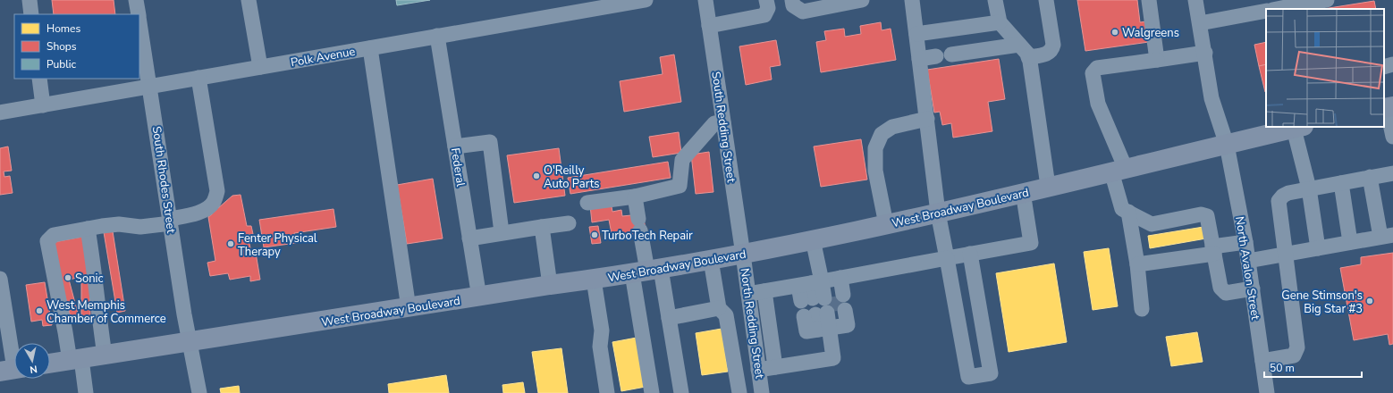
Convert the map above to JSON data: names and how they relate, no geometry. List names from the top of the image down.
{
  "streets": {
    "main road": ["West Broadway Boulevard"],
    "street": [
      "Polk Avenue",
      "South Redding Street",
      "Federal",
      "South Rhodes Street",
      "North Avalon Street",
      "North Redding Street"
    ]
  },
  "crossings": [
    ["Polk Avenue", "Federal"],
    ["Polk Avenue", "South Rhodes Street"],
    ["South Redding Street", "West Broadway Boulevard"],
    ["South Redding Street", "North Redding Street"],
    ["Federal", "West Broadway Boulevard"],
    ["South Rhodes Street", "West Broadway Boulevard"],
    ["West Broadway Boulevard", "North Avalon Street"],
    ["West Broadway Boulevard", "North Redding Street"]
  ],
  "places": [
    "Walgreens",
    "O'Reilly Auto Parts",
    "TurboTech Repair",
    "Fenter Physical Therapy",
    "Sonic",
    "Gene Stimson's Big Star #3",
    "West Memphis Chamber of Commerce"
  ],
  "legend": ["Homes", "Shops", "Public"],
  "scale_bar": "50 m",
  "north": "bottom"
}
